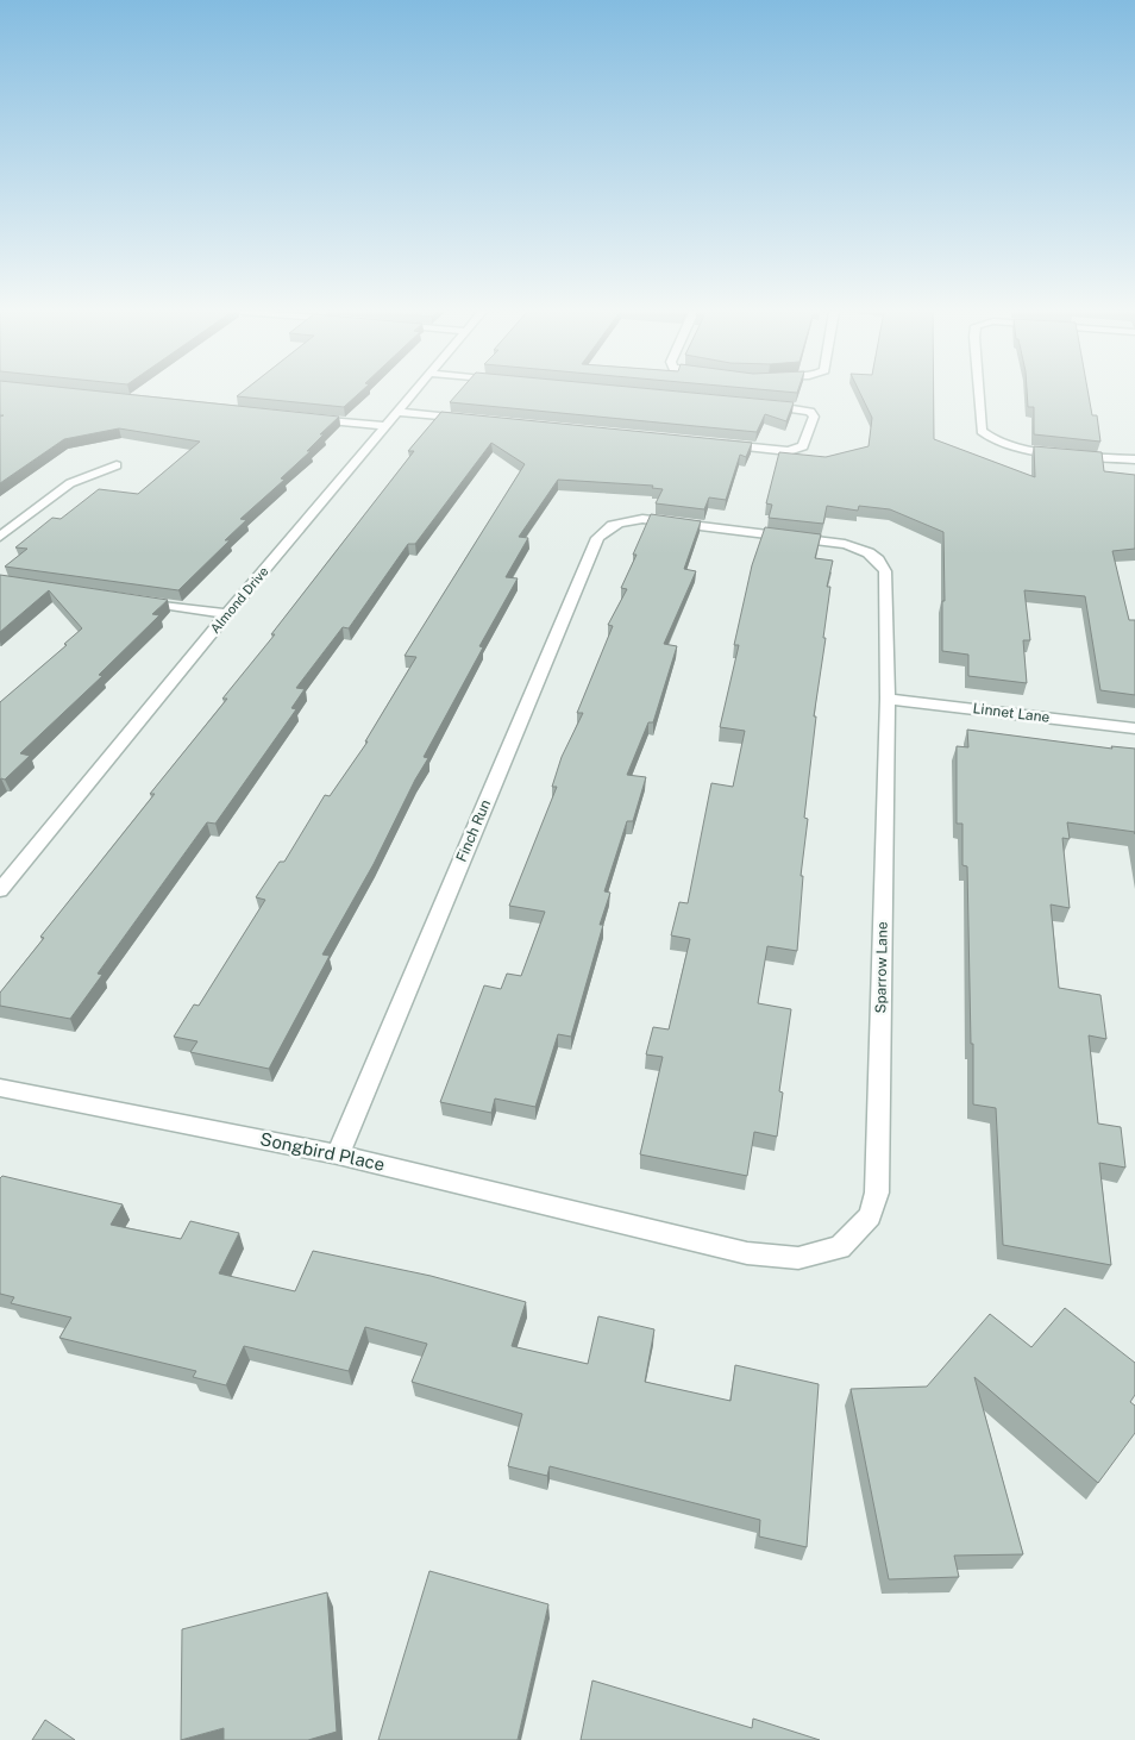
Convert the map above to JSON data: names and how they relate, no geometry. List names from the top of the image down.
{
  "streets": {
    "street": [
      "Almond Drive",
      "Linnet Lane",
      "Finch Run",
      "Sparrow Lane",
      "Songbird Place"
    ]
  },
  "crossings": [
    ["Linnet Lane", "Sparrow Lane"],
    ["Finch Run", "Sparrow Lane"],
    ["Finch Run", "Songbird Place"],
    ["Sparrow Lane", "Songbird Place"]
  ]
}
